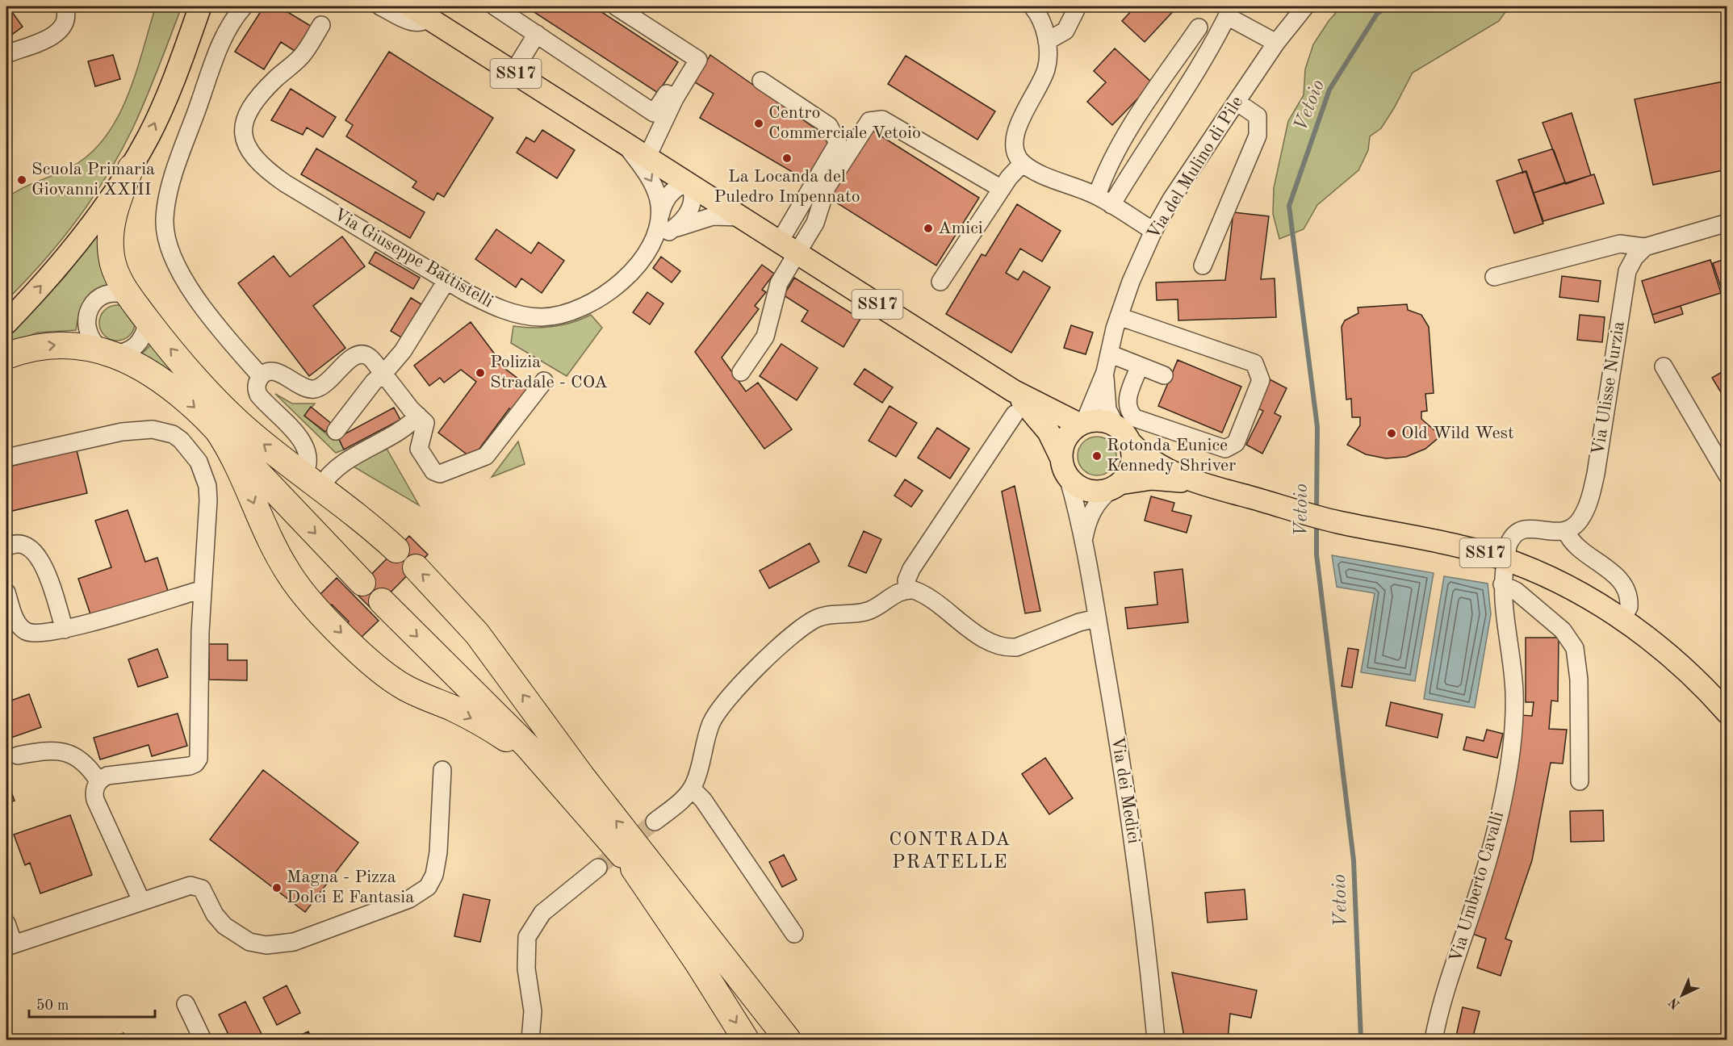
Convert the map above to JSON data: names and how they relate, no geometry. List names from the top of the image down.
{
  "streets": {
    "main road": ["SS17"],
    "street": [
      "Via del Mulino di Pile",
      "Via Giuseppe Battistelli",
      "Via Ulisse Nurzia",
      "Via dei Medici",
      "Via Umberto Cavalli"
    ]
  },
  "crossings": [
    ["SS17", "Via del Mulino di Pile"],
    ["SS17", "Via Giuseppe Battistelli"],
    ["SS17", "Via dei Medici"],
    ["SS17", "Via Umberto Cavalli"],
    ["Via del Mulino di Pile", "Via dei Medici"]
  ],
  "districts": ["CONTRADA PRATELLE"],
  "water": ["Vetoio"],
  "places": [
    "Centro Commerciale Vetoio",
    "La Locanda del Puledro Impennato",
    "Scuola Primaria Giovanni XXIII",
    "Amici",
    "Polizia Stradale - COA",
    "Old Wild West",
    "Rotonda Eunice Kennedy Shriver",
    "Magna - Pizza Dolci E Fantasia"
  ],
  "scale_bar": "50 m",
  "north": "bottom left"
}
